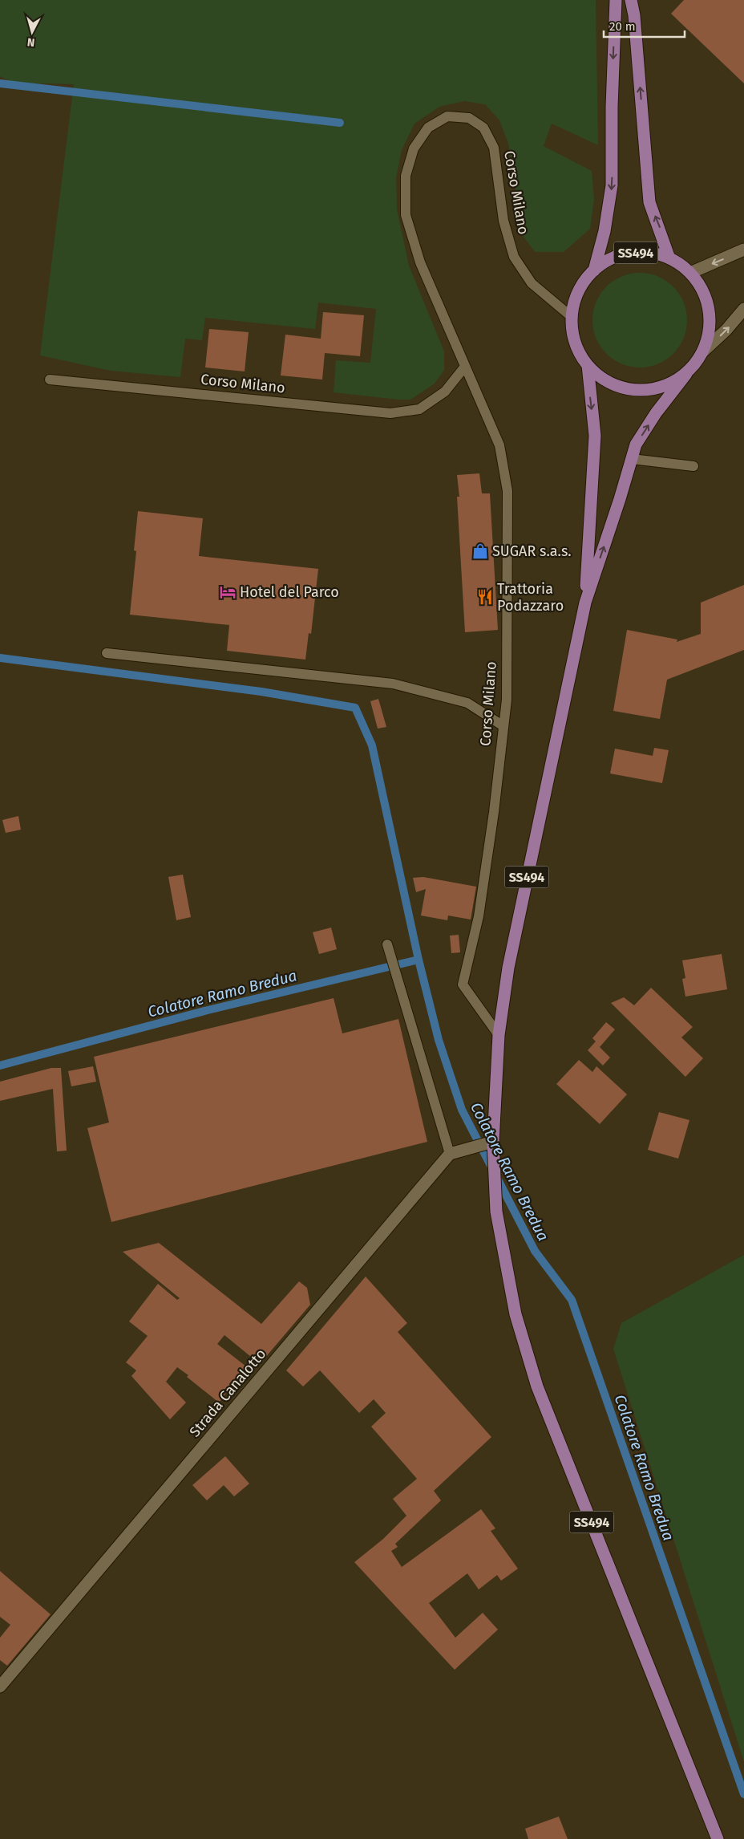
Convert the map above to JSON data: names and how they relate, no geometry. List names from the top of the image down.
{
  "streets": {
    "main road": ["SS494"],
    "street": ["Strada Canalotto"],
    "lane": ["Corso Milano"]
  },
  "crossings": [
    ["Corso Milano", "SS494"]
  ],
  "water": ["Colatore Ramo Bredua"],
  "places": {
    "shop": ["SUGAR s.a.s."],
    "hotel": ["Hotel del Parco"],
    "restaurant": ["Trattoria Podazzaro"]
  },
  "scale_bar": "20 m",
  "north": "bottom"
}
